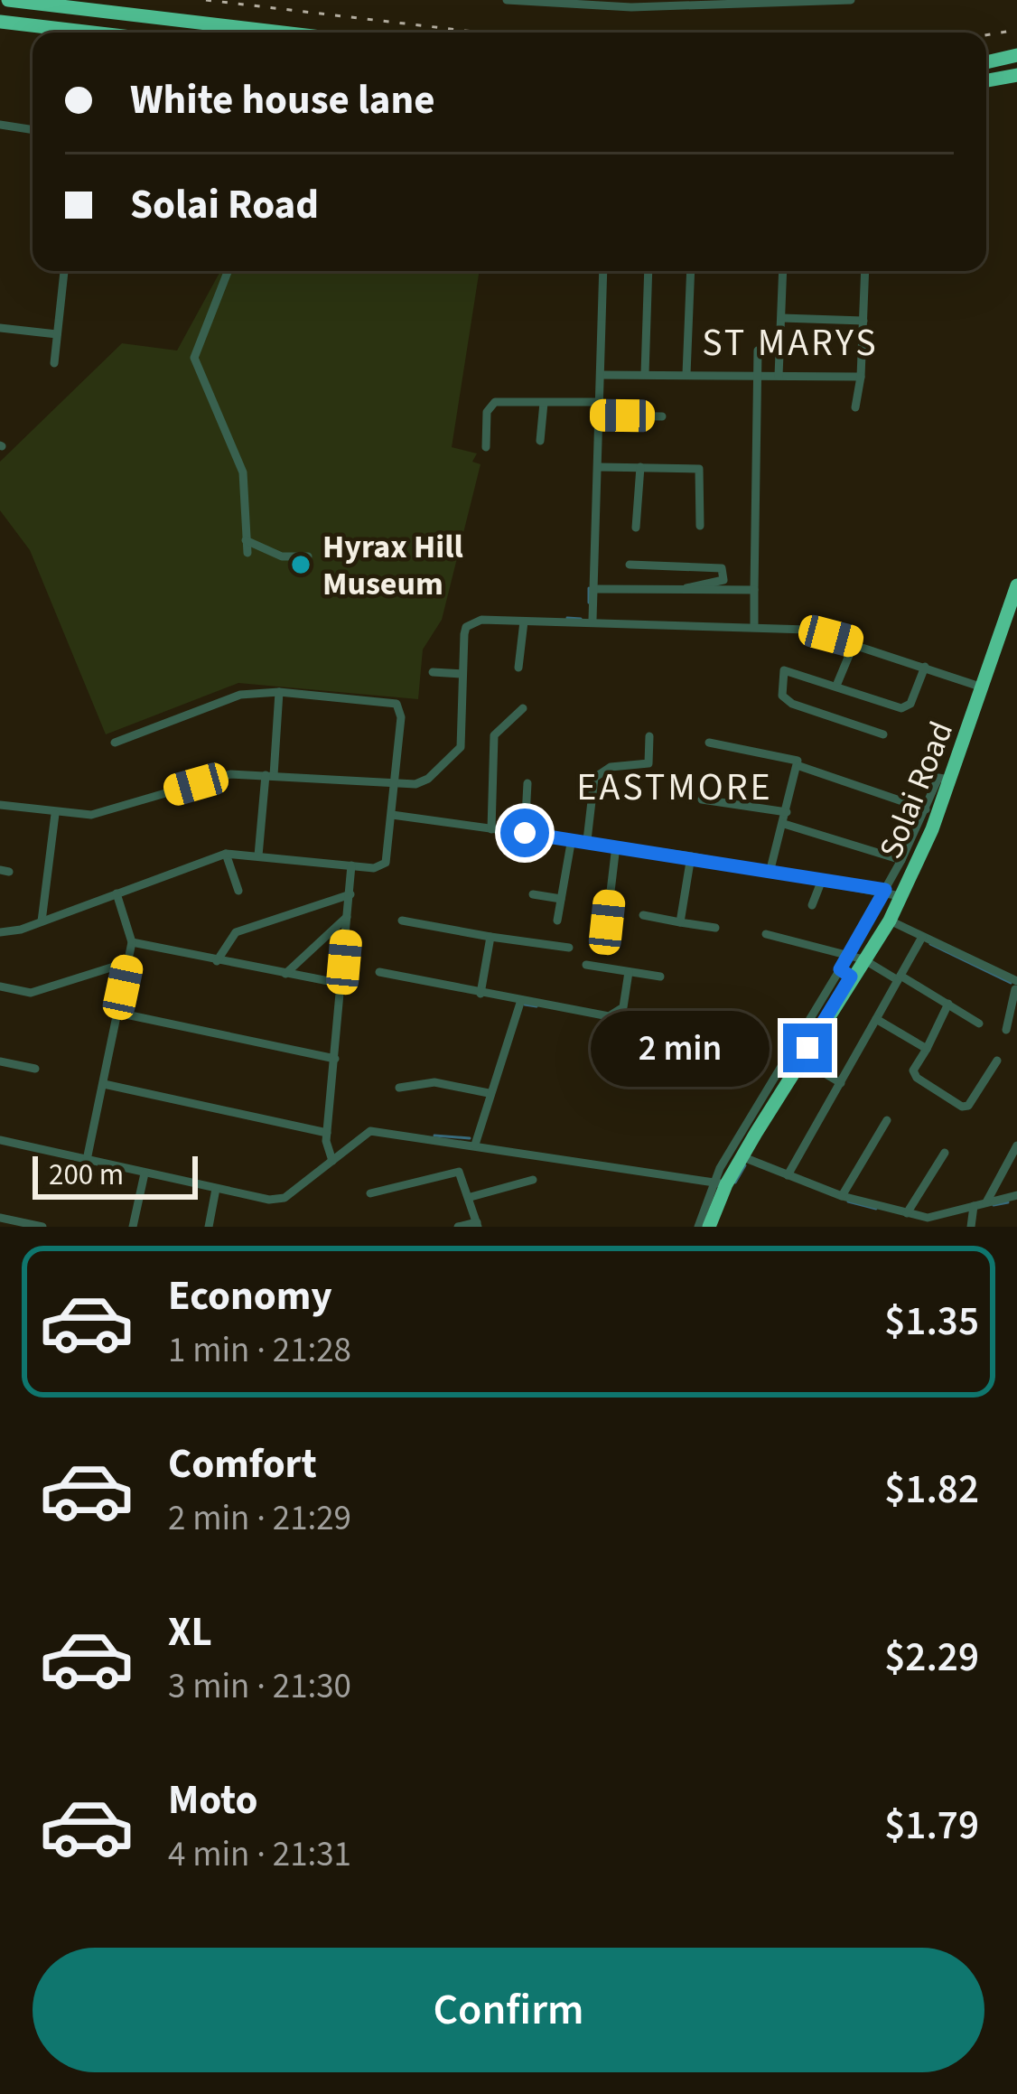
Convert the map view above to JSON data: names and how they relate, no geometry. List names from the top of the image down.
{
  "streets": {
    "highway": ["Solai Road"]
  },
  "districts": ["ST MARYS", "EASTMORE"],
  "places": ["Hyrax Hill Museum"],
  "scale_bar": "200 m",
  "page": {
    "banner": ["White house lane", "Solai Road"],
    "bubble": "2 min",
    "scale": "200 m",
    "list": [
      {
        "name": "Economy",
        "note": "1 min · 21:28",
        "value": "$1.35"
      },
      {
        "name": "Comfort",
        "note": "2 min · 21:29",
        "value": "$1.82"
      },
      {
        "name": "XL",
        "note": "3 min · 21:30",
        "value": "$2.29"
      },
      {
        "name": "Moto",
        "note": "4 min · 21:31",
        "value": "$1.79"
      }
    ],
    "buttons": "Confirm"
  }
}
